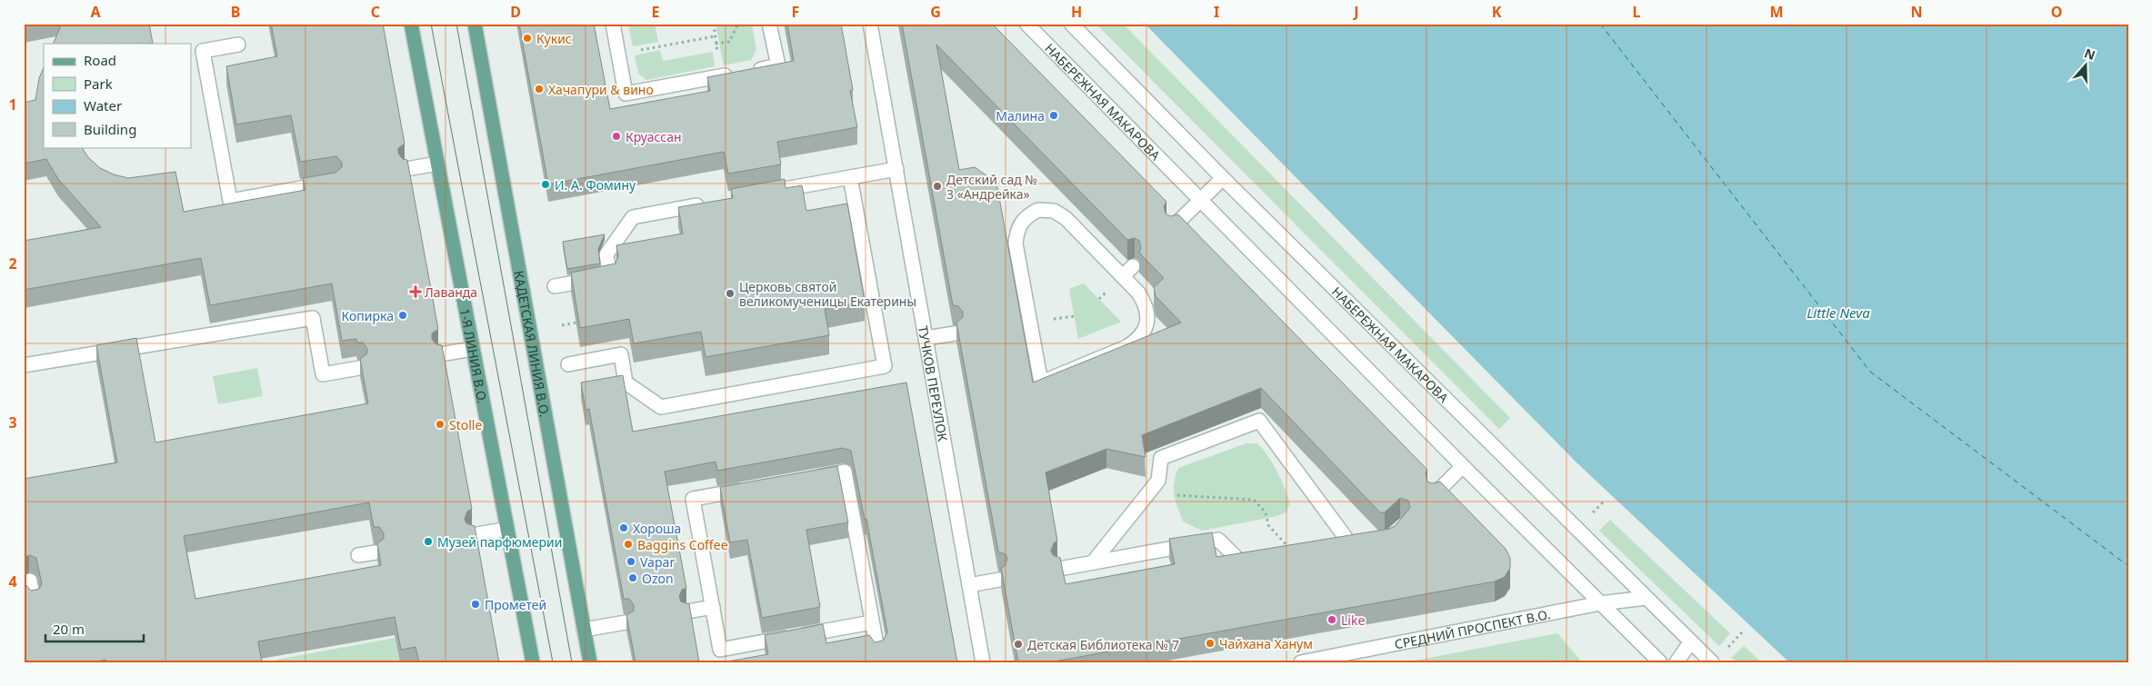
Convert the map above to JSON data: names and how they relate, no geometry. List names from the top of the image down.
{
  "streets": {
    "main road": [
      "НАБЕРЕЖНАЯ МАКАРОВА",
      "КАДЕТСКАЯ ЛИНИЯ В.О.",
      "1-Я ЛИНИЯ В.О.",
      "ТУЧКОВ ПЕРЕУЛОК",
      "СРЕДНИЙ ПРОСПЕКТ В.О."
    ]
  },
  "crossings": [
    ["НАБЕРЕЖНАЯ МАКАРОВА", "СРЕДНИЙ ПРОСПЕКТ В.О."]
  ],
  "water": ["Little Neva"],
  "places": {
    "other": [
      "Кукис",
      "Хачапури & вино",
      "Малина",
      "Круассан",
      "И. А. Фомину",
      "Детский сад № 3 «Андрейка»",
      "Церковь святой великомученицы Екатерины",
      "Копирка",
      "Stolle",
      "Хороша",
      "Музей парфюмерии",
      "Baggins Coffee",
      "Vapar",
      "Ozon",
      "Прометей",
      "Like",
      "Чайхана Ханум",
      "Детская Библиотека № 7"
    ],
    "health": ["Лаванда"]
  },
  "legend": [
    "Road",
    "Park",
    "Water",
    "Building"
  ],
  "scale_bar": "20 m",
  "north": "top",
  "grid": {
    "columns": [
      "A",
      "B",
      "C",
      "D",
      "E",
      "F",
      "G",
      "H",
      "I",
      "J",
      "K",
      "L",
      "M",
      "N",
      "O"
    ],
    "rows": [
      "1",
      "2",
      "3",
      "4"
    ]
  }
}
